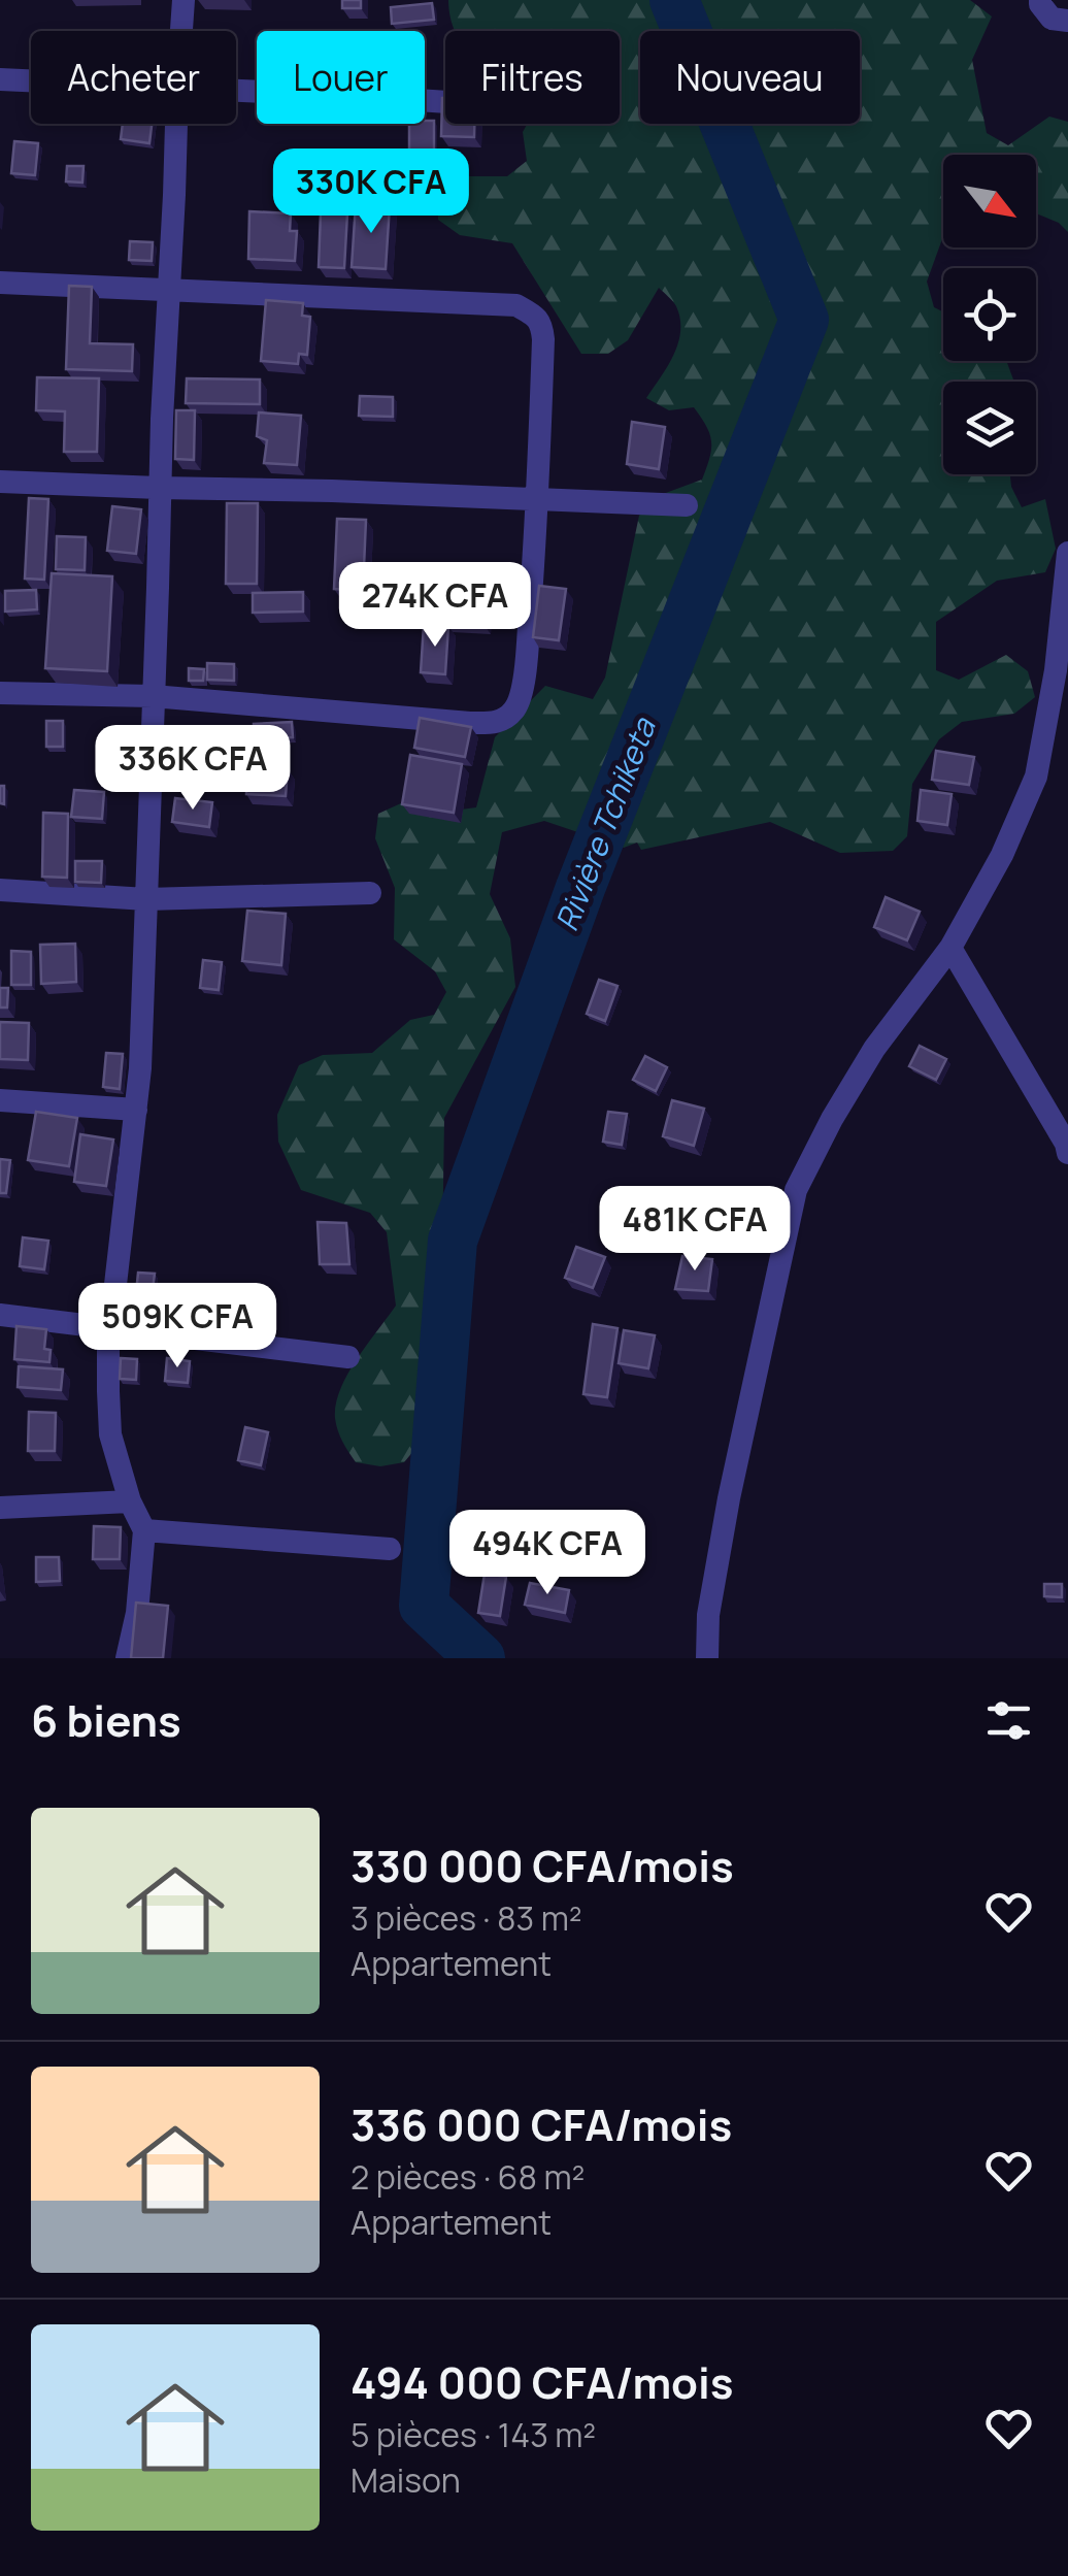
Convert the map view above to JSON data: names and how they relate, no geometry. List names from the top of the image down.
{
  "water": ["Rivière Tchiketa"],
  "north": "bottom right",
  "page": {
    "chip": [
      "Acheter",
      "Louer",
      "Filtres",
      "Nouveau"
    ],
    "price": [
      "330K CFA",
      "274K CFA",
      "336K CFA",
      "481K CFA",
      "509K CFA",
      "494K CFA"
    ],
    "heading": "6 biens",
    "list": [
      {
        "name": "330 000 CFA/mois",
        "note": "3 pièces · 83 m² · Appartement"
      },
      {
        "name": "336 000 CFA/mois",
        "note": "2 pièces · 68 m² · Appartement"
      },
      {
        "name": "494 000 CFA/mois",
        "note": "5 pièces · 143 m² · Maison"
      }
    ]
  }
}
